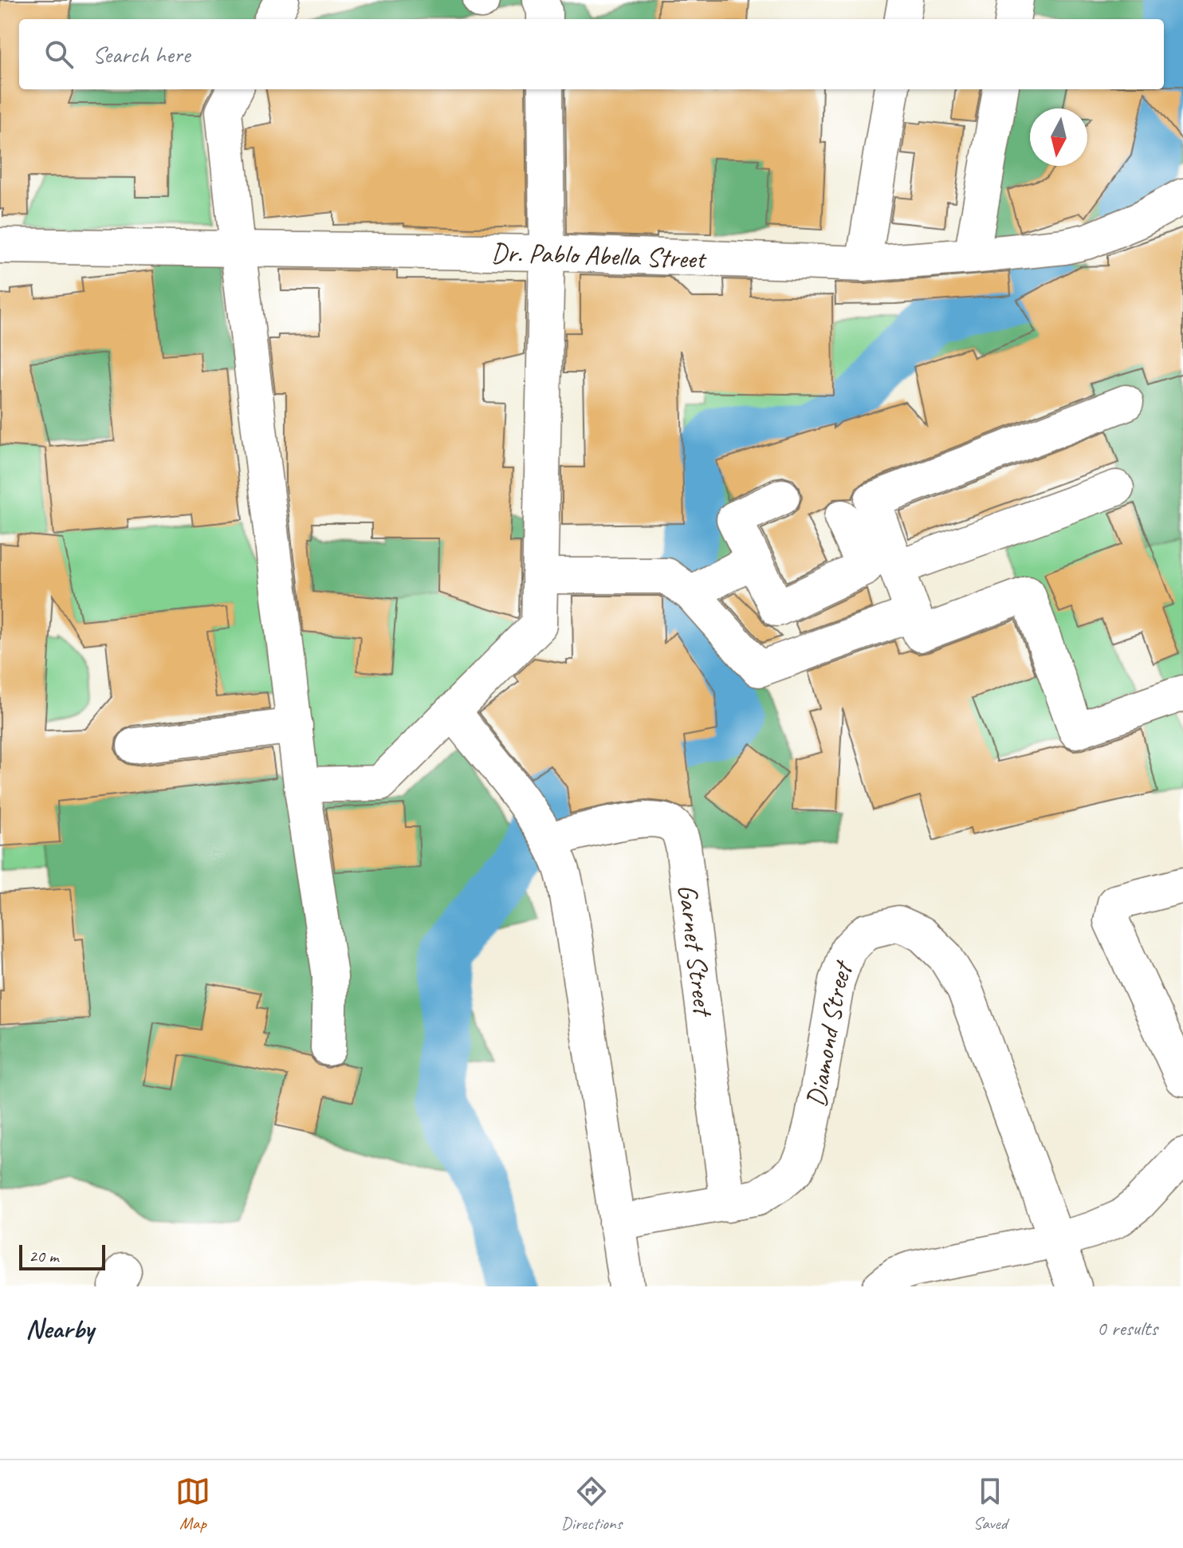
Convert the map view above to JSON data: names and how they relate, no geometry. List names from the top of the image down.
{
  "streets": {
    "street": ["Dr. Pablo Abella Street", "Garnet Street", "Diamond Street"]
  },
  "crossings": [
    ["Garnet Street", "Diamond Street"]
  ],
  "scale_bar": "20 m",
  "north": "bottom",
  "page": {
    "search": "Search here",
    "scale": "20 m",
    "heading": ["Nearby", "0 results"],
    "nav": ["Map", "Directions", "Saved"]
  }
}
